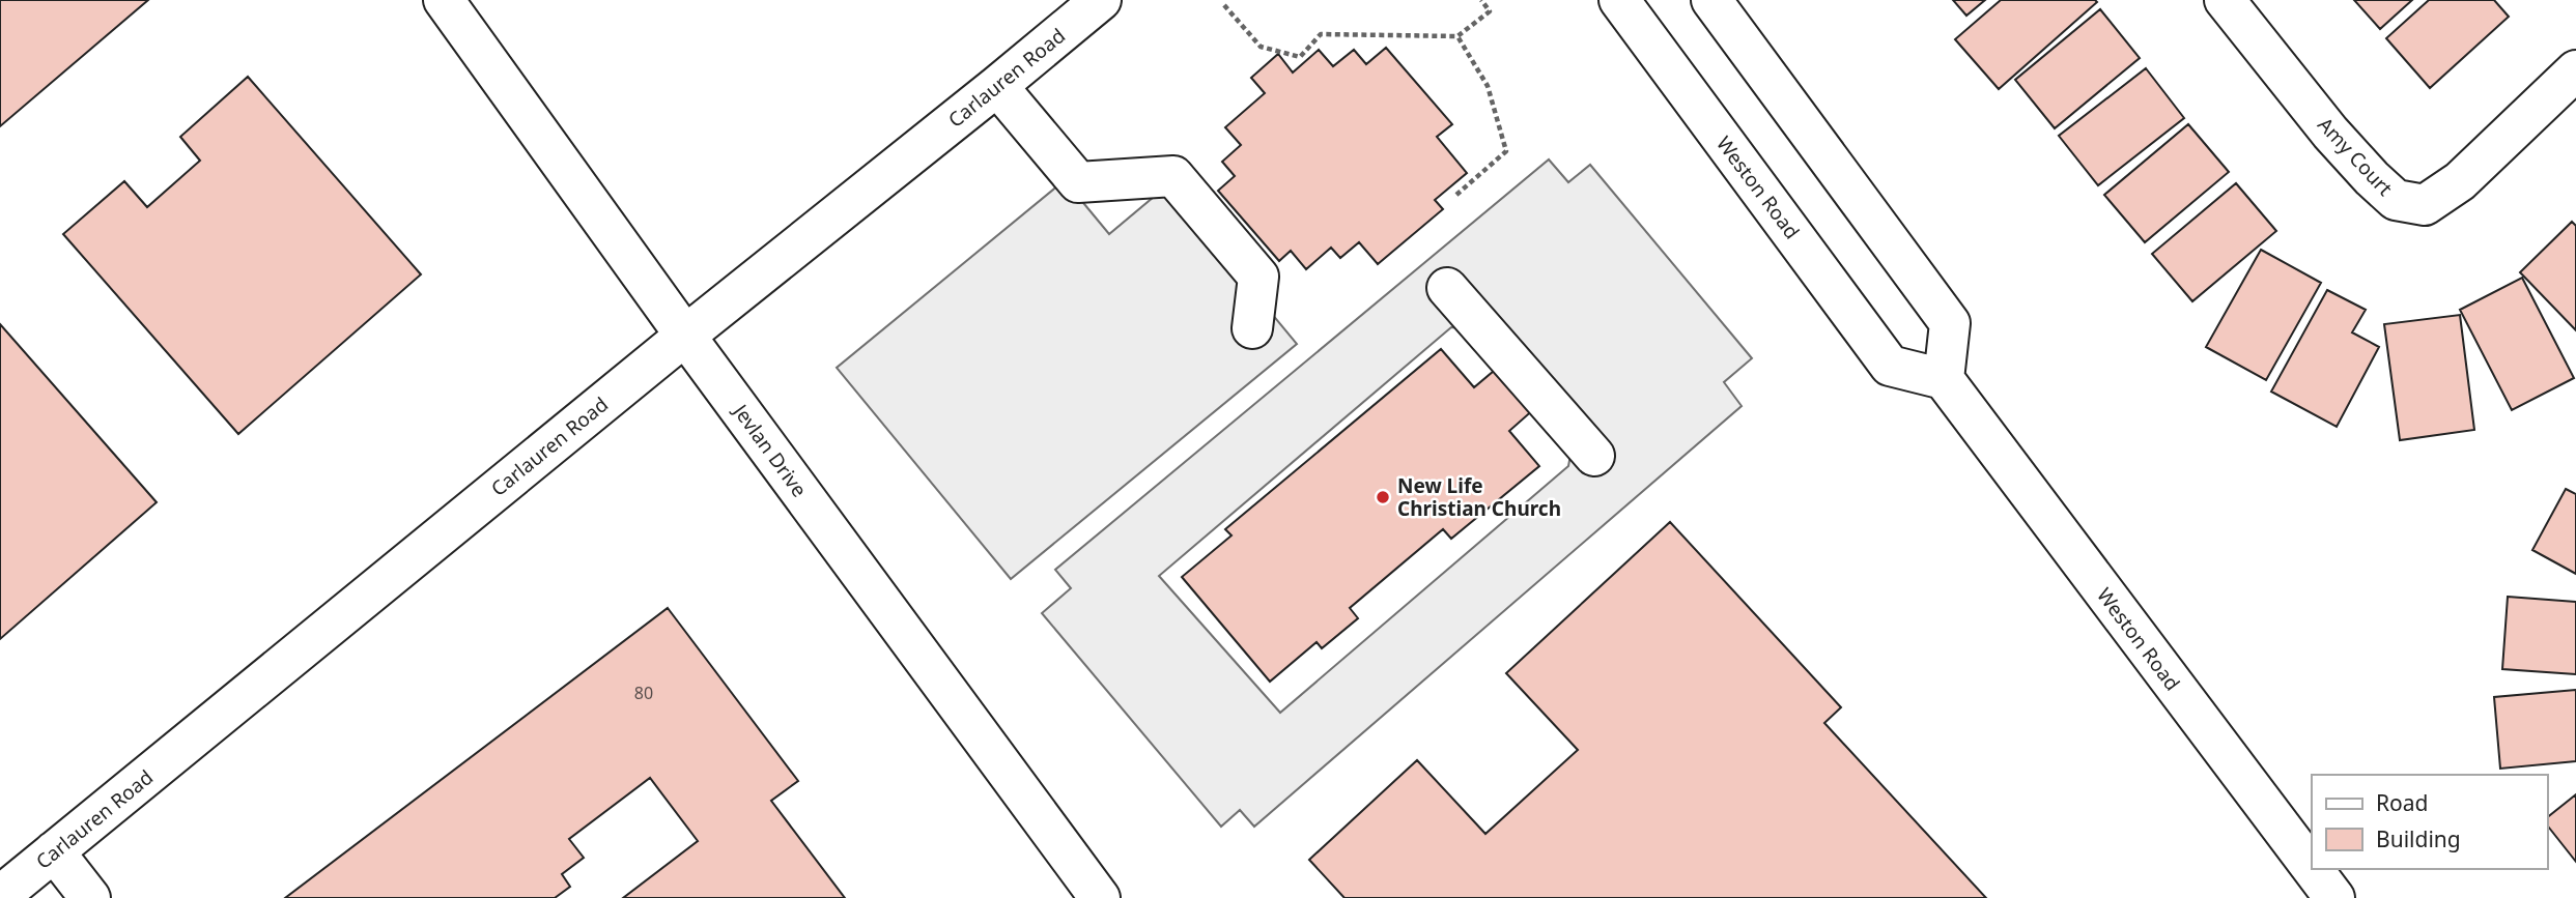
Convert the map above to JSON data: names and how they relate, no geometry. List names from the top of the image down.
{
  "streets": {
    "street": [
      "Carlauren Road",
      "Amy Court",
      "Weston Road",
      "Jevlan Drive"
    ]
  },
  "crossings": [
    ["Carlauren Road", "Jevlan Drive"]
  ],
  "places": ["New Life Christian Church"],
  "house_numbers": ["80"],
  "legend": ["Road", "Building"]
}
